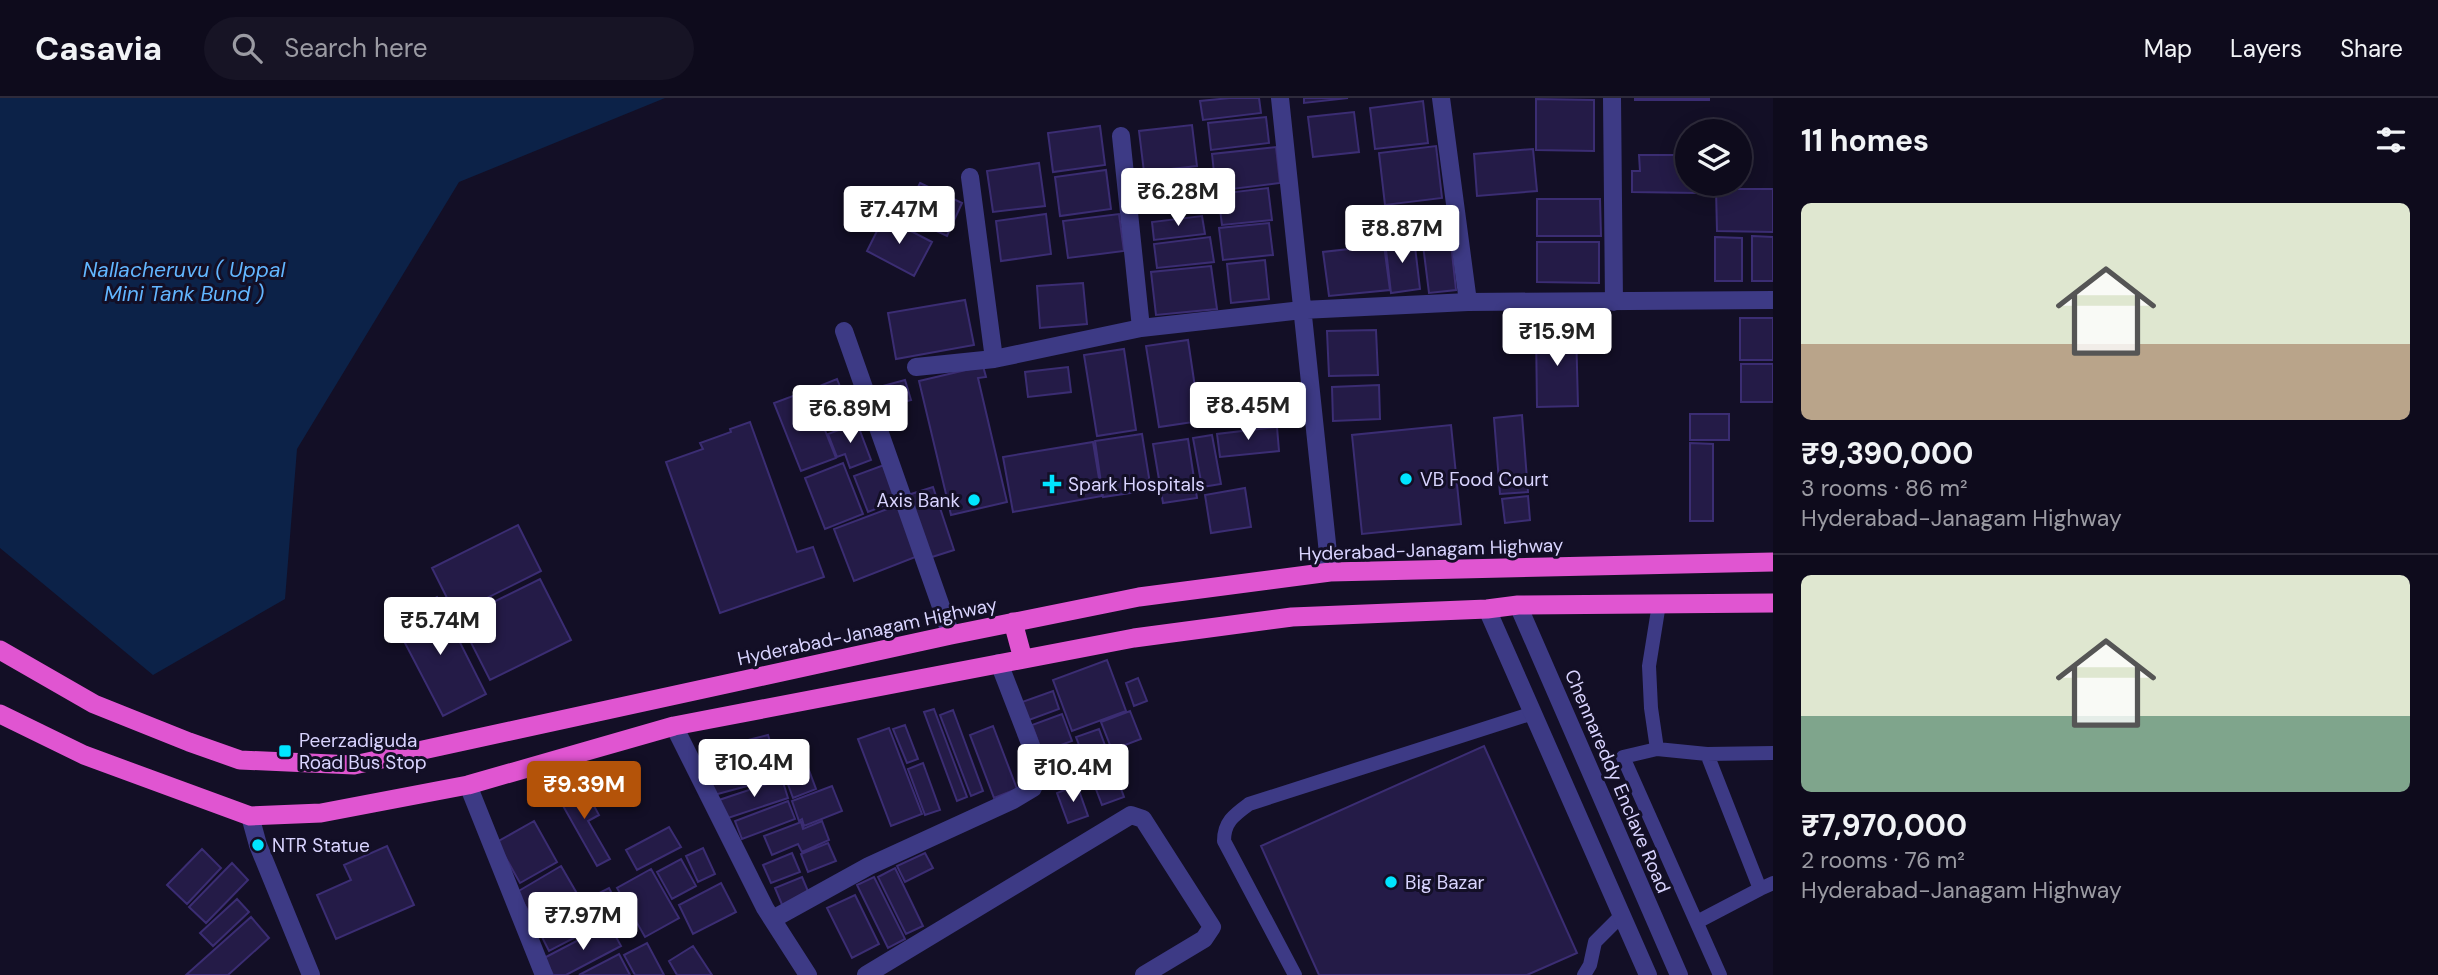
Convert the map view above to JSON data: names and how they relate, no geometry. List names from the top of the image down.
{
  "streets": {
    "highway": ["Hyderabad-Janagam Highway"],
    "street": ["Chennareddy Enclave Road"]
  },
  "water": ["Nallacheruvu ( Uppal Mini Tank Bund )"],
  "places": {
    "other": [
      "VB Food Court",
      "Axis Bank",
      "NTR Statue",
      "Big Bazar"
    ],
    "health": ["Spark Hospitals"],
    "transit": ["Peerzadiguda Road Bus Stop"]
  },
  "page": {
    "header": "Casavia",
    "search": "Search here",
    "nav": ["Map", "Layers", "Share"],
    "heading": "11 homes",
    "price": [
      "₹6.28M",
      "₹7.47M",
      "₹8.87M",
      "₹15.9M",
      "₹8.45M",
      "₹6.89M",
      "₹5.74M",
      "₹10.4M",
      "₹10.4M",
      "₹9.39M",
      "₹7.97M"
    ],
    "list": [
      {
        "name": "₹9,390,000",
        "note": "3 rooms · 86 m² · Hyderabad-Janagam Highway"
      },
      {
        "name": "₹7,970,000",
        "note": "2 rooms · 76 m² · Hyderabad-Janagam Highway"
      }
    ]
  }
}
